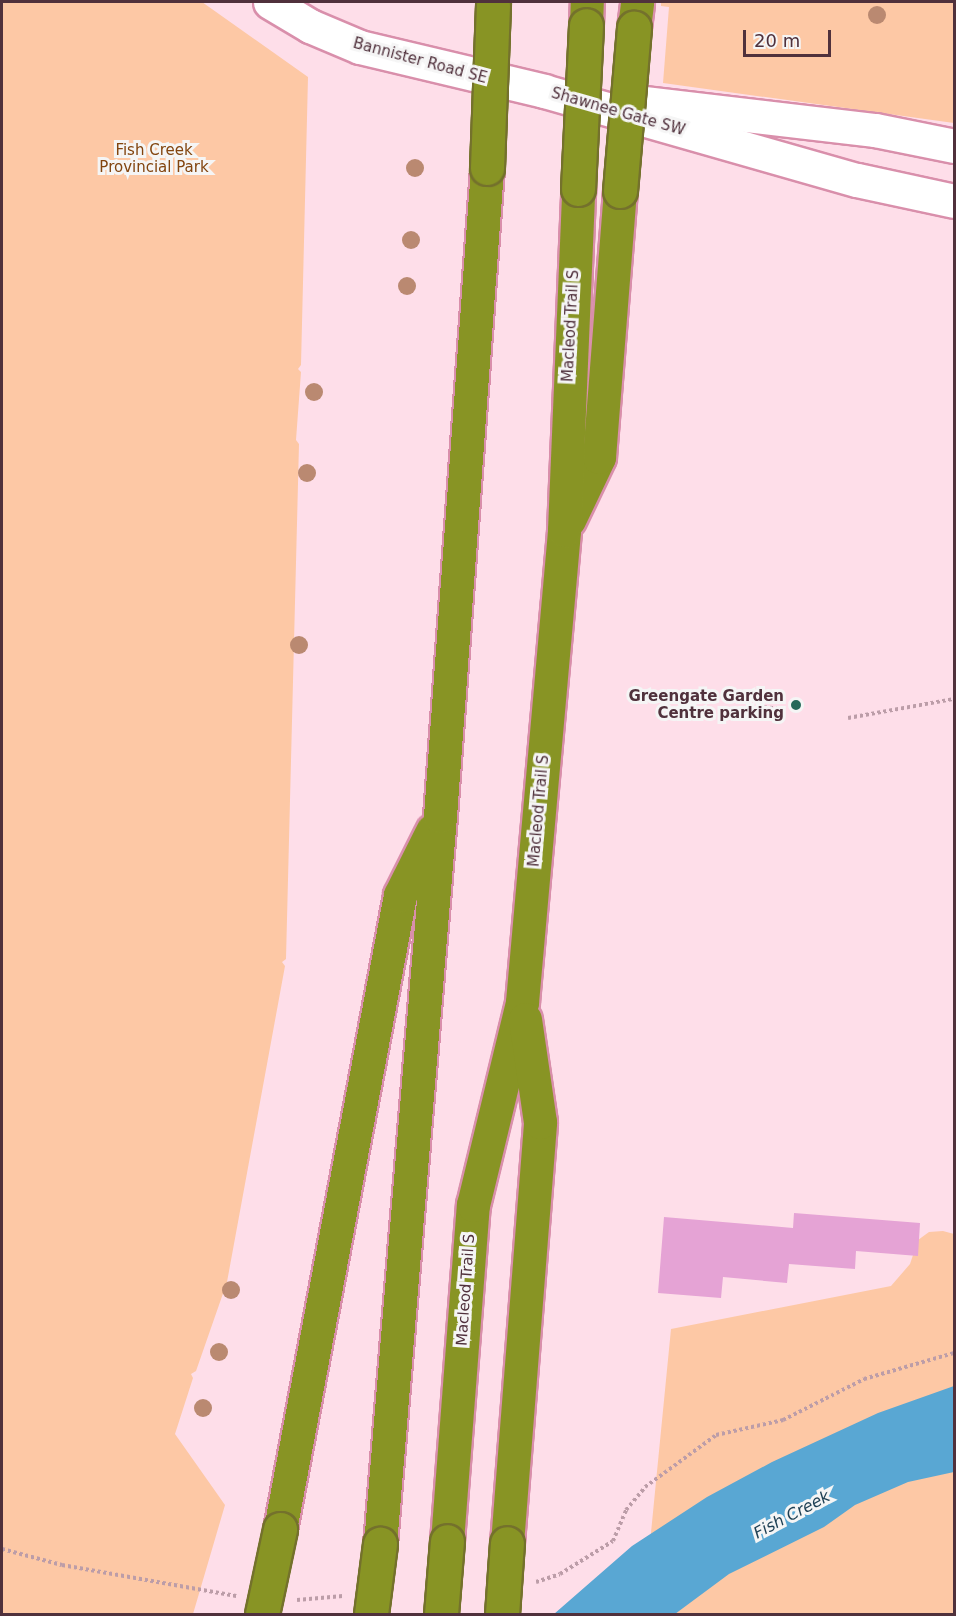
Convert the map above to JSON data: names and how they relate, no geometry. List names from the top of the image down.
{
  "streets": {
    "highway": ["Macleod Trail S"],
    "street": ["Bannister Road SE", "Shawnee Gate SW"]
  },
  "crossings": [
    ["Bannister Road SE", "Shawnee Gate SW"]
  ],
  "water": ["Fish Creek"],
  "parks": ["Fish Creek Provincial Park"],
  "places": ["Greengate Garden Centre parking"],
  "scale_bar": "20 m"
}
